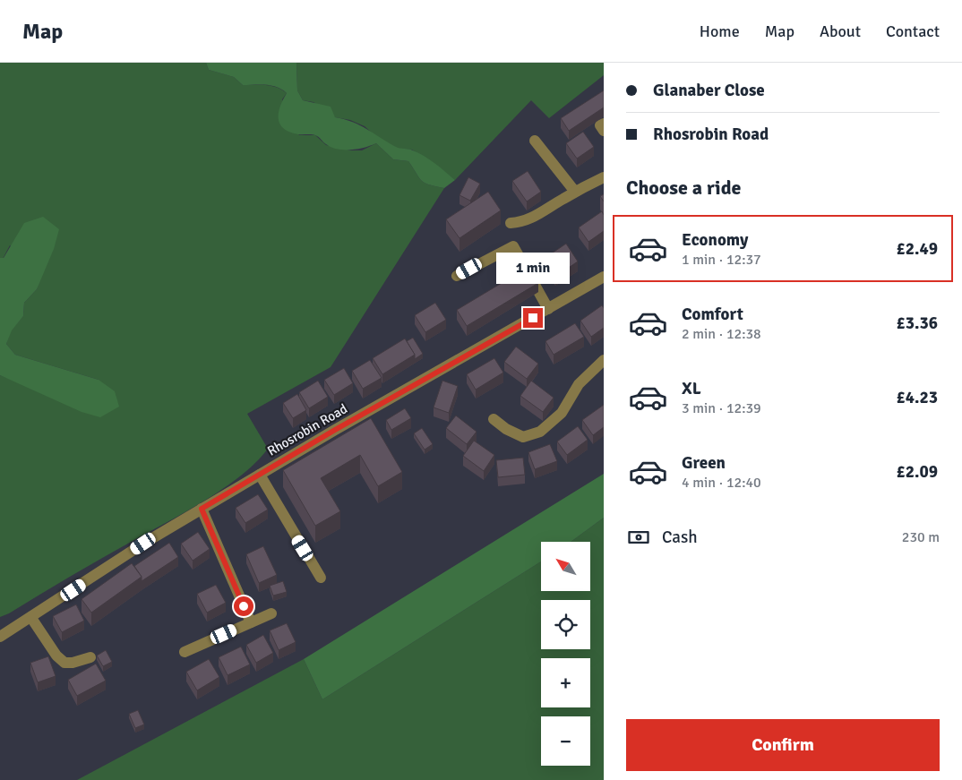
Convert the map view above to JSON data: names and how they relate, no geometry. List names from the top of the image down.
{
  "streets": {
    "street": ["Rhosrobin Road"]
  },
  "north": "top left",
  "page": {
    "header": "Map",
    "nav": [
      "Home",
      "Map",
      "About",
      "Contact"
    ],
    "banner": ["Glanaber Close", "Rhosrobin Road"],
    "heading": "Choose a ride",
    "list": [
      {
        "name": "Economy",
        "note": "1 min · 12:37",
        "value": "£2.49"
      },
      {
        "name": "Comfort",
        "note": "2 min · 12:38",
        "value": "£3.36"
      },
      {
        "name": "XL",
        "note": "3 min · 12:39",
        "value": "£4.23"
      },
      {
        "name": "Green",
        "note": "4 min · 12:40",
        "value": "£2.09"
      }
    ],
    "bubble": "1 min",
    "pay": ["Cash", "230 m"],
    "map_buttons": ["+", "−"],
    "buttons": "Confirm"
  }
}
